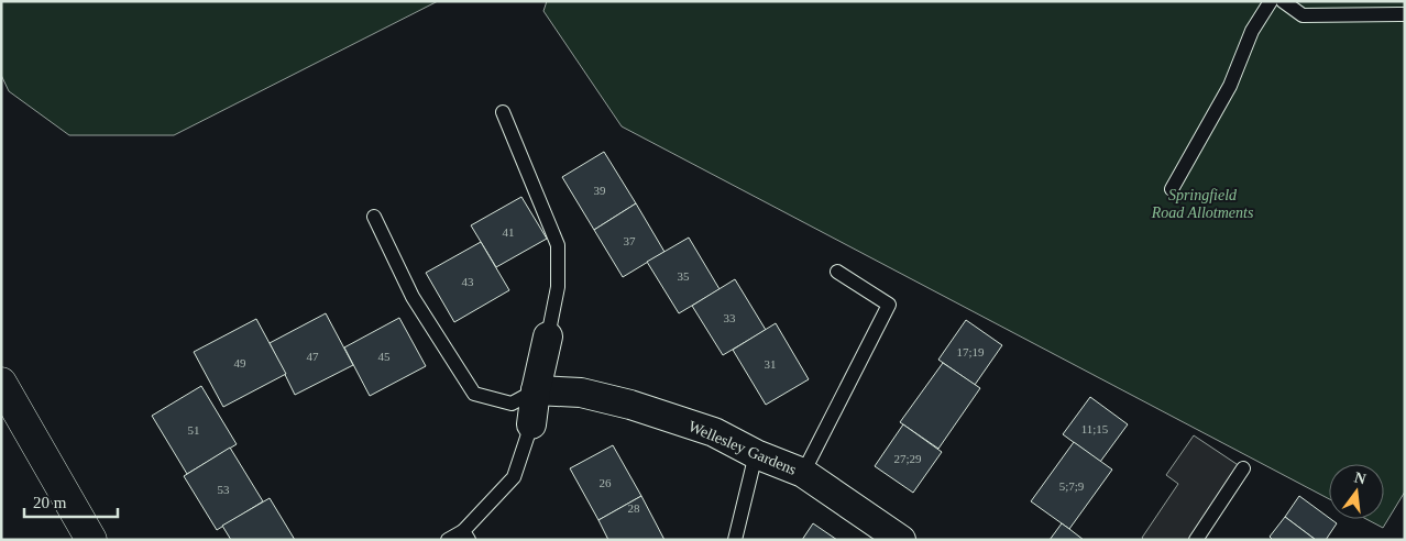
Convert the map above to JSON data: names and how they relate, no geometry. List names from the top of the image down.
{
  "streets": {
    "street": ["Wellesley Gardens"]
  },
  "parks": ["Springfield Road Allotments"],
  "house_numbers": [
    "39",
    "41",
    "37",
    "35",
    "43",
    "33",
    "17;19",
    "47",
    "45",
    "49",
    "31",
    "11;15",
    "51",
    "27;29",
    "26",
    "5;7;9",
    "53",
    "28"
  ],
  "scale_bar": "20 m",
  "north": "top"
}
